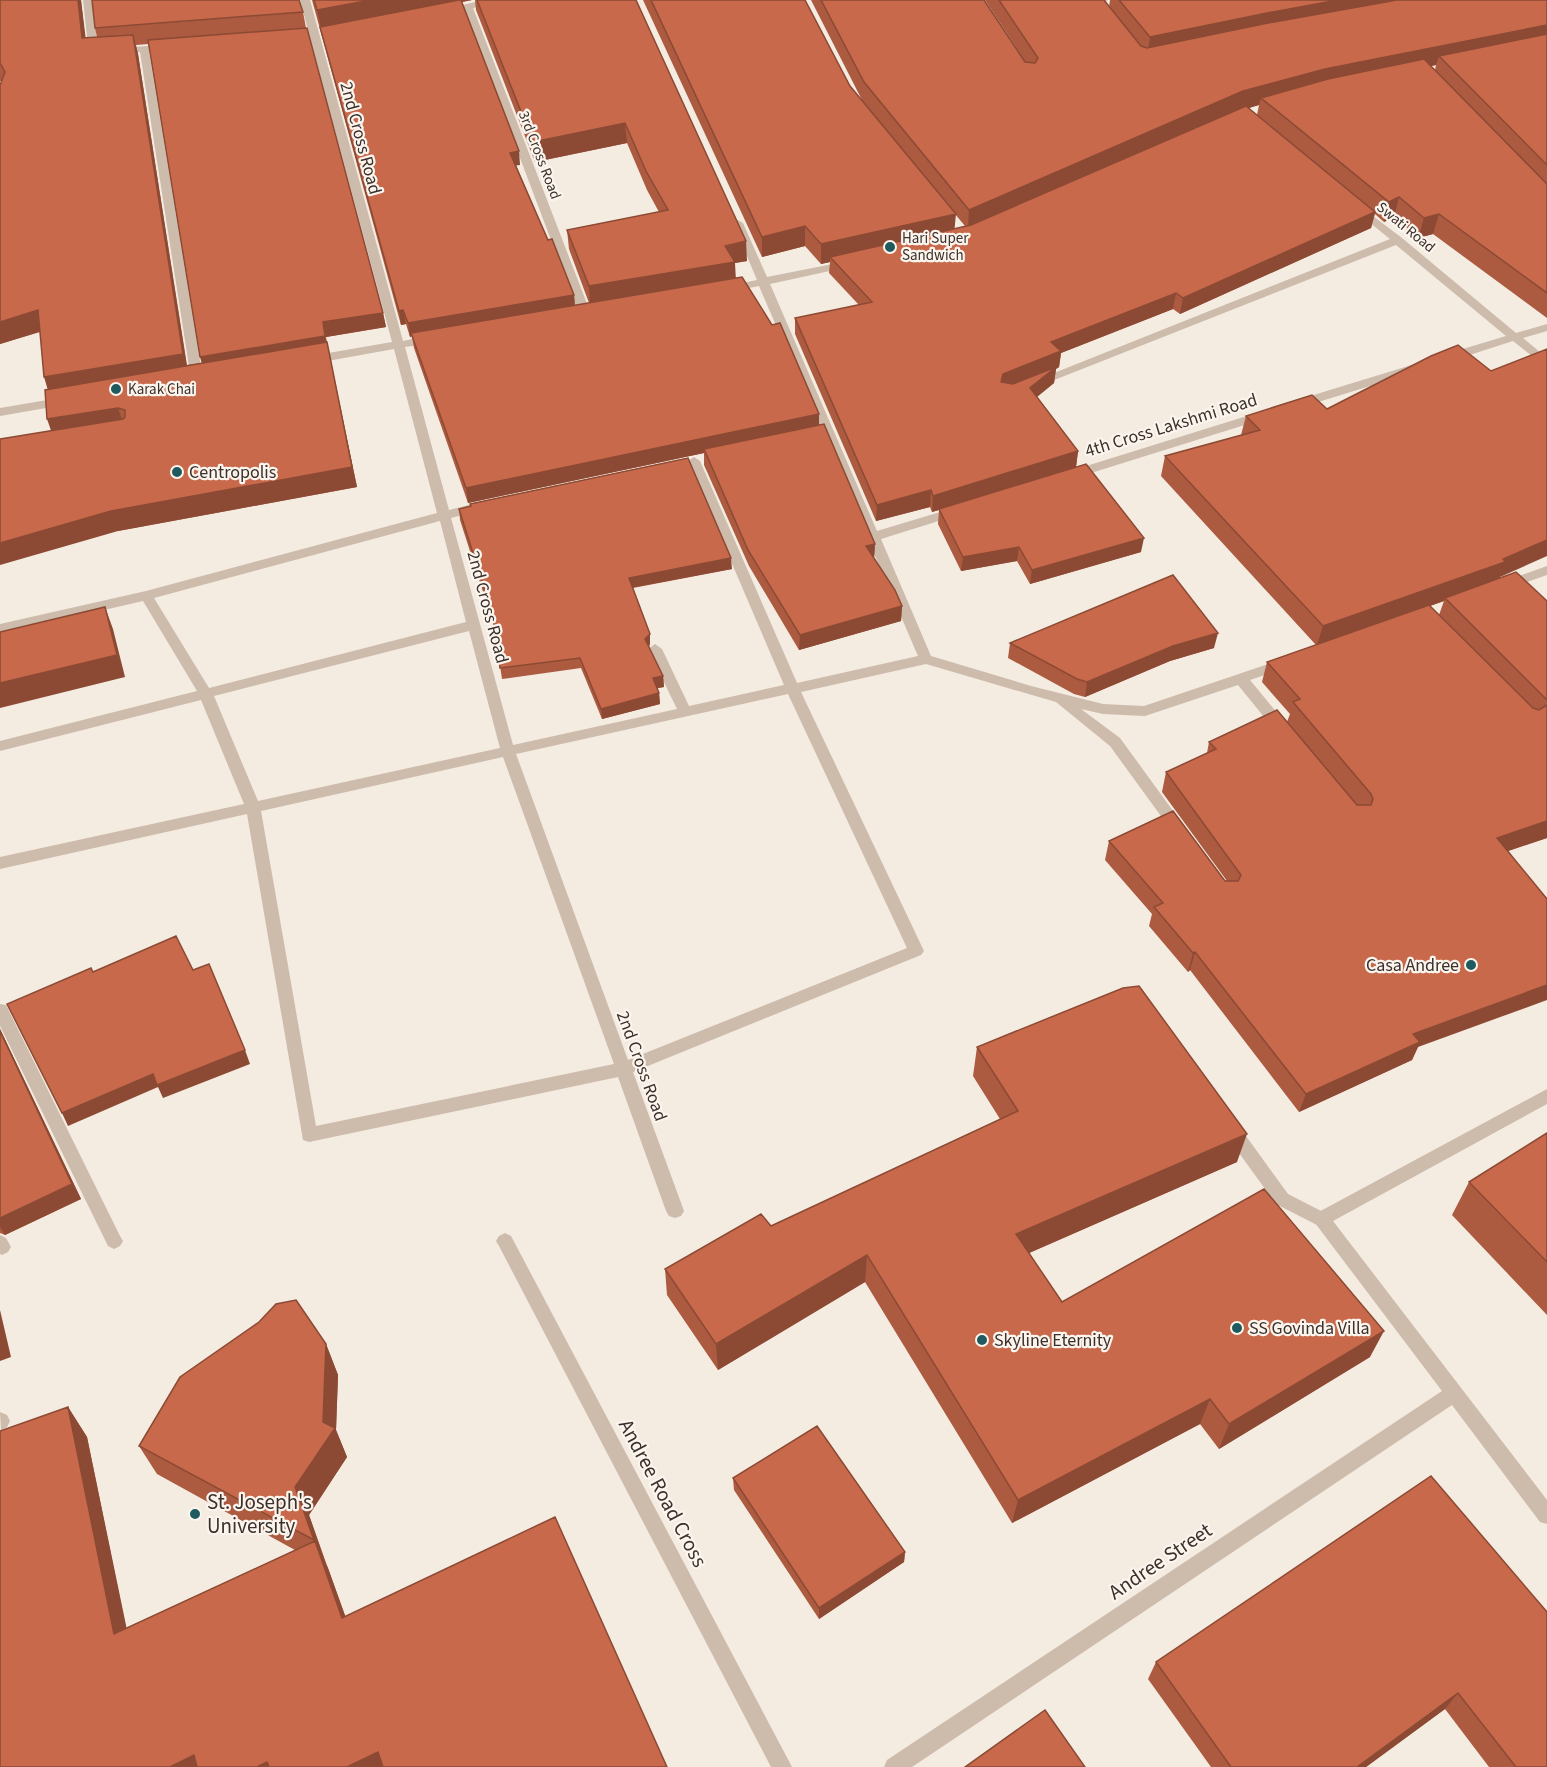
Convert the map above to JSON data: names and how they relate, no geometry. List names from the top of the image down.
{
  "streets": {
    "street": [
      "2nd Cross Road",
      "3rd Cross Road",
      "Swati Road",
      "4th Cross Lakshmi Road",
      "Andree Road Cross",
      "Andree Street"
    ]
  },
  "crossings": [
    ["Swati Road", "4th Cross Lakshmi Road"]
  ],
  "places": [
    "Hari Super Sandwich",
    "Karak Chai",
    "Centropolis",
    "Casa Andree",
    "SS Govinda Villa",
    "Skyline Eternity",
    "St. Joseph's University"
  ]
}
